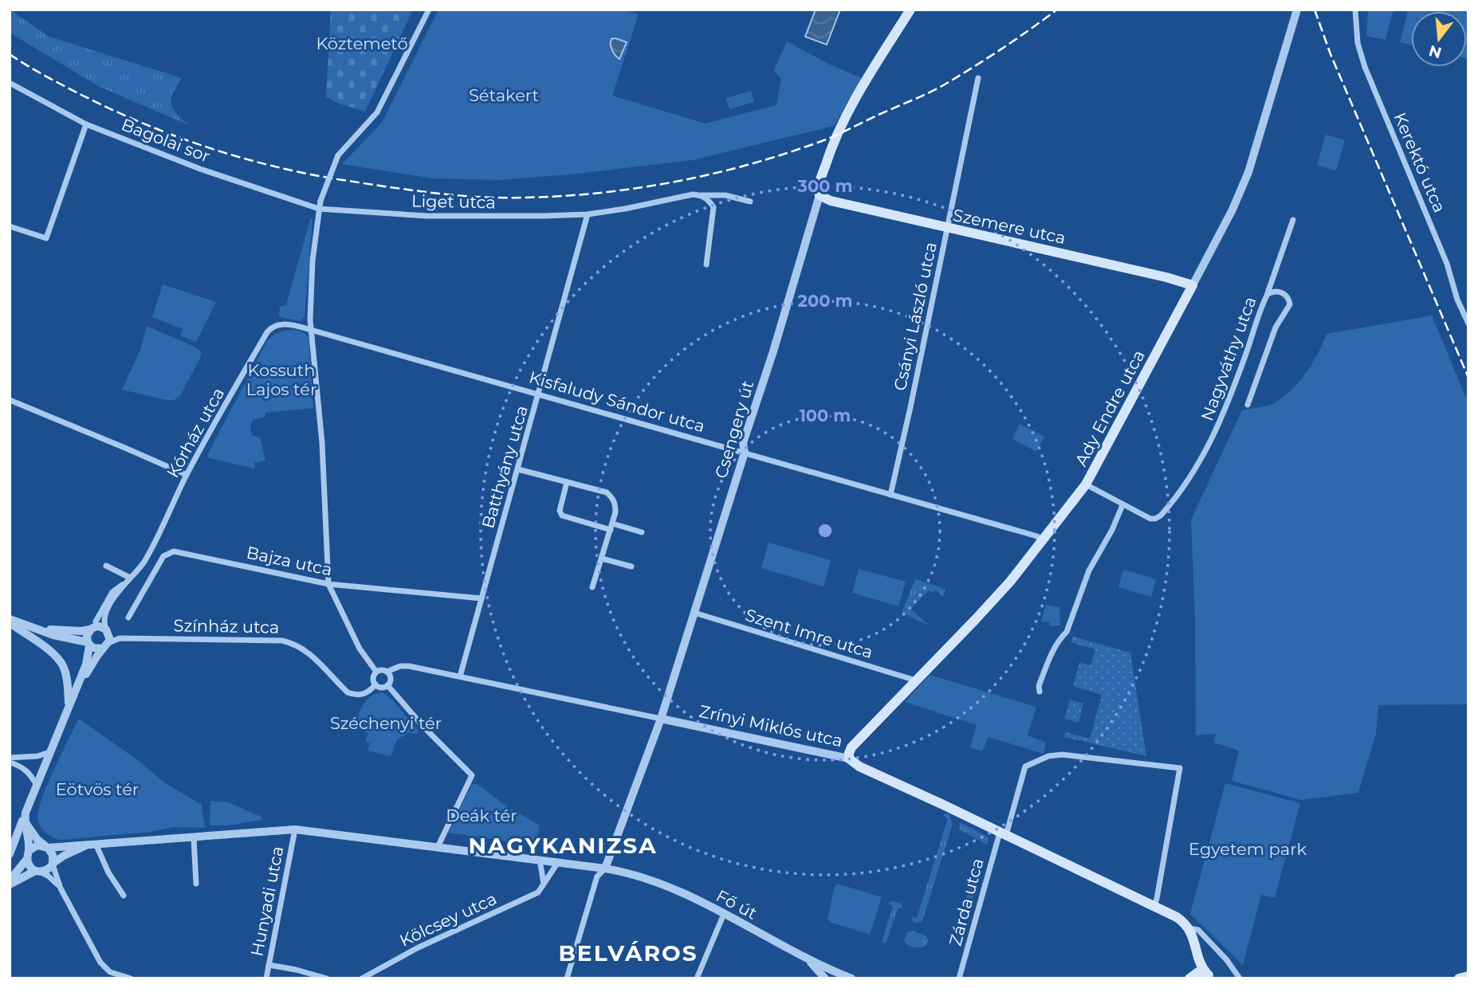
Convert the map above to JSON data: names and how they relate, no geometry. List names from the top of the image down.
{
  "streets": {
    "main road": [
      "Szemere utca",
      "Ady Endre utca",
      "Csengery út",
      "Zrínyi Miklós utca"
    ],
    "street": [
      "Bagolai sor",
      "Kerektó utca",
      "Liget utca",
      "Csányi László utca",
      "Nagyváthy utca",
      "Kisfaludy Sándor utca",
      "Kórház utca",
      "Batthyány utca",
      "Bajza utca",
      "Színház utca",
      "Szent Imre utca",
      "Hunyadi utca",
      "Zárda utca",
      "Fő út",
      "Kölcsey utca"
    ]
  },
  "crossings": [
    ["Bagolai sor", "Liget utca"],
    ["Liget utca", "Batthyány utca"],
    ["Szemere utca", "Csányi László utca"],
    ["Szemere utca", "Ady Endre utca"],
    ["Szemere utca", "Csengery út"],
    ["Csányi László utca", "Kisfaludy Sándor utca"],
    ["Kisfaludy Sándor utca", "Ady Endre utca"],
    ["Kisfaludy Sándor utca", "Csengery út"],
    ["Kisfaludy Sándor utca", "Kórház utca"],
    ["Kisfaludy Sándor utca", "Batthyány utca"],
    ["Ady Endre utca", "Szent Imre utca"],
    ["Ady Endre utca", "Zrínyi Miklós utca"],
    ["Csengery út", "Szent Imre utca"],
    ["Csengery út", "Zrínyi Miklós utca"],
    ["Csengery út", "Fő út"],
    ["Kórház utca", "Színház utca"],
    ["Batthyány utca", "Bajza utca"],
    ["Batthyány utca", "Zrínyi Miklós utca"],
    ["Színház utca", "Zrínyi Miklós utca"],
    ["Zrínyi Miklós utca", "Zárda utca"]
  ],
  "districts": ["NAGYKANIZSA", "BELVÁROS"],
  "parks": [
    "Köztemető",
    "Sétakert",
    "Kossuth Lajos tér",
    "Széchenyi tér",
    "Eötvös tér",
    "Deák tér",
    "Egyetem park"
  ],
  "north": "bottom",
  "rings": ["300 m", "200 m", "100 m"]
}
